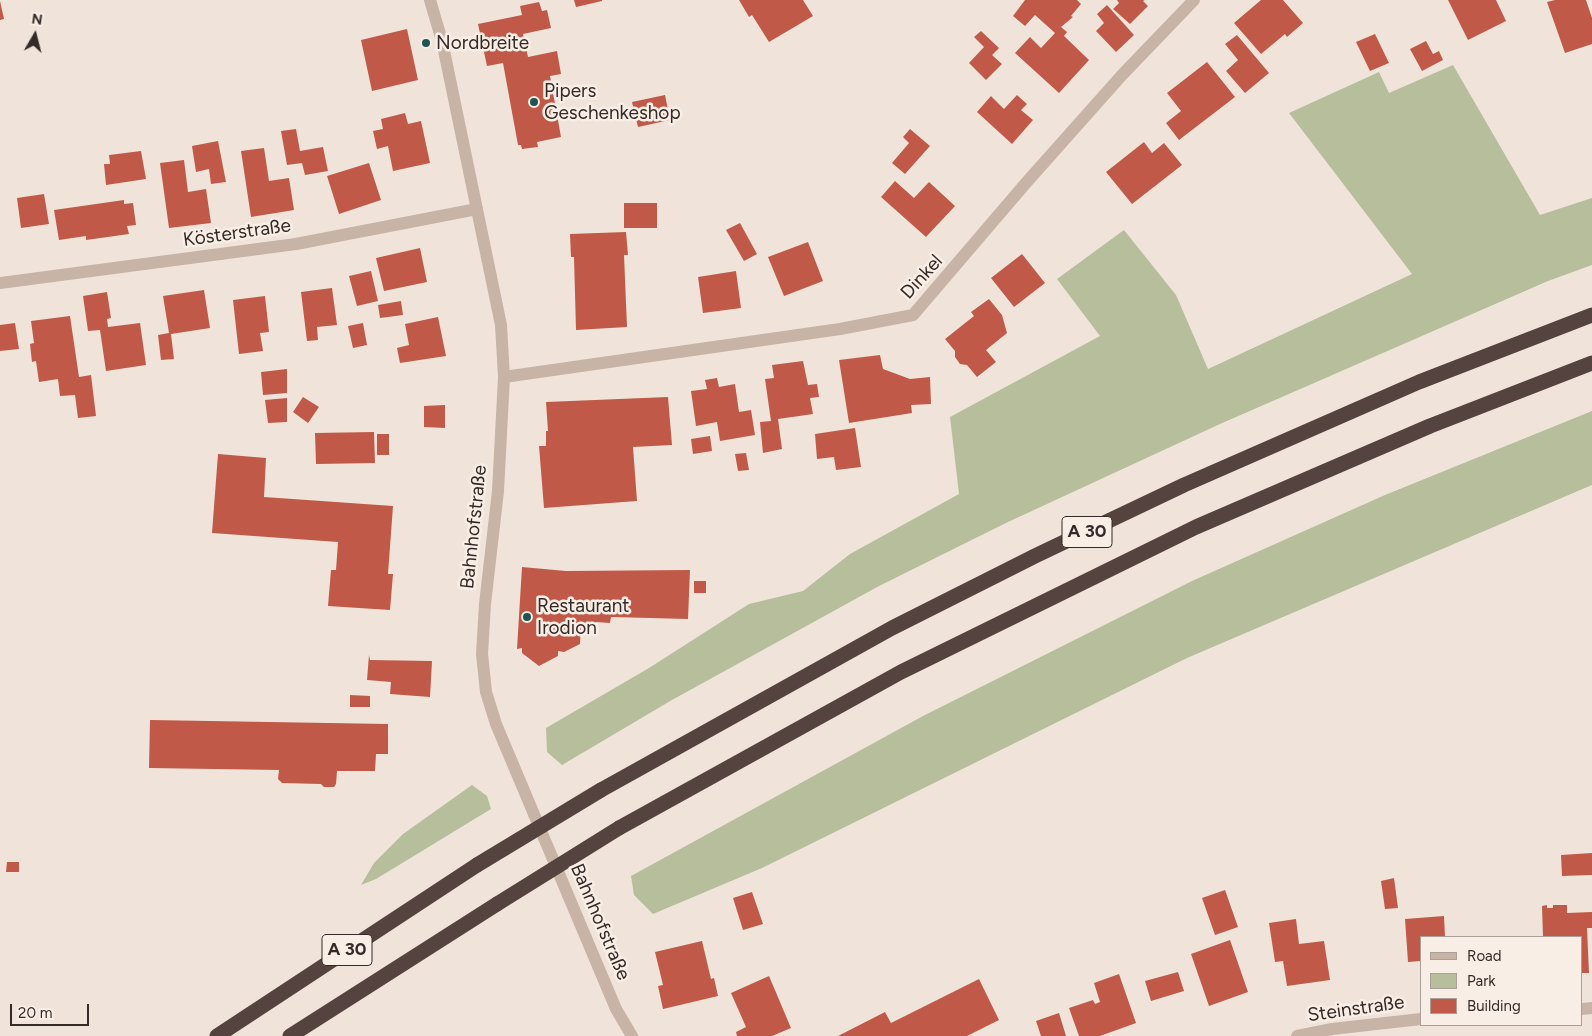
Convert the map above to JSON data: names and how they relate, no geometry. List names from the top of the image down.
{
  "streets": {
    "highway": ["A 30"],
    "street": [
      "Kösterstraße",
      "Dinkel",
      "Bahnhofstraße",
      "Steinstraße"
    ]
  },
  "crossings": [
    ["Kösterstraße", "Bahnhofstraße"],
    ["Dinkel", "Bahnhofstraße"]
  ],
  "places": ["Nordbreite", "Pipers Geschenkeshop", "Restaurant Irodion"],
  "legend": ["Road", "Park", "Building"],
  "scale_bar": "20 m",
  "north": "top"
}
